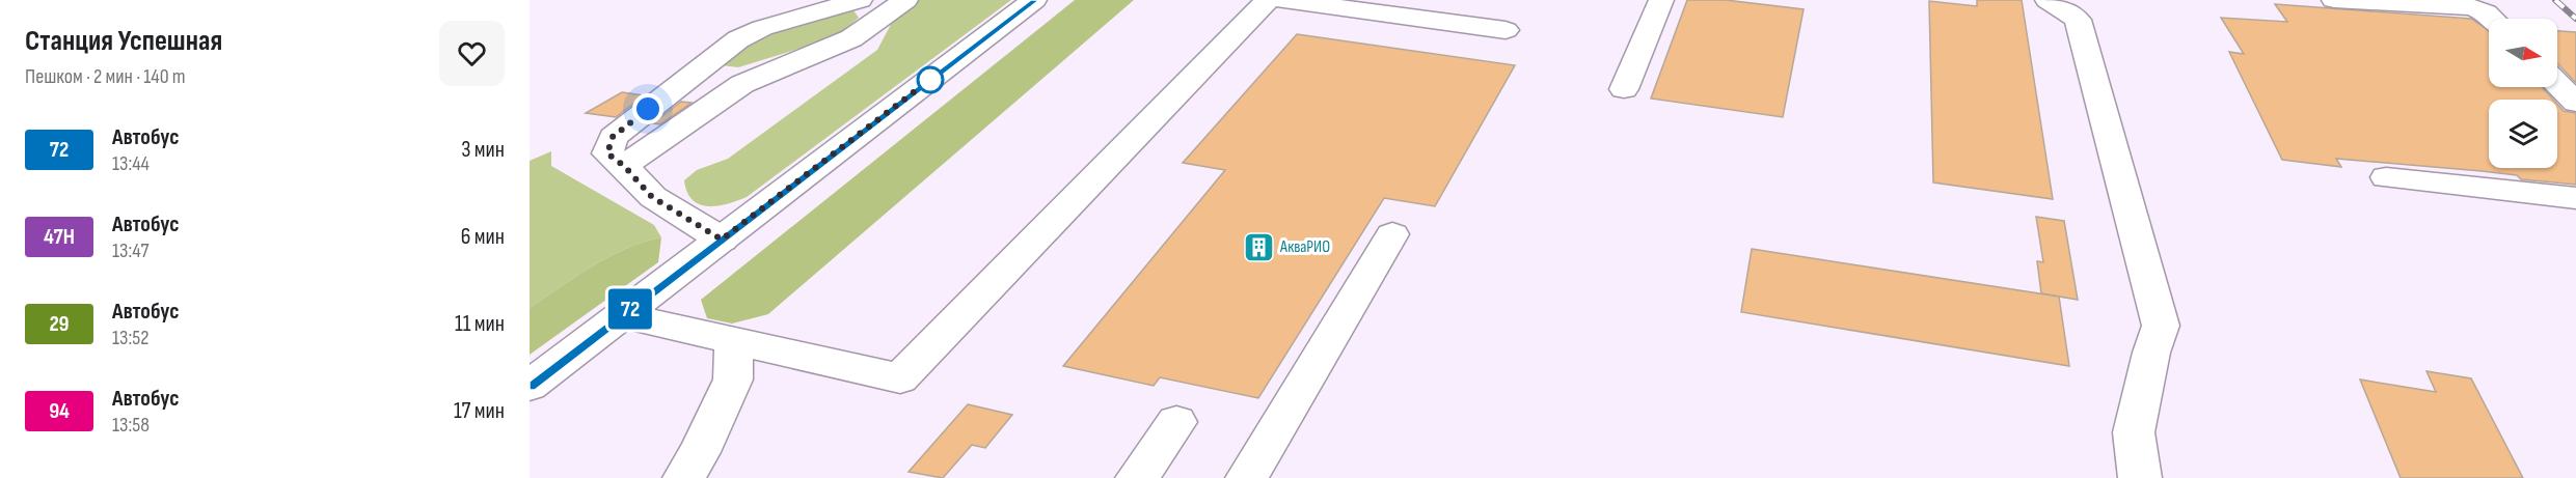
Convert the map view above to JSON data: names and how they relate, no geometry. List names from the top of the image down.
{
  "places": {
    "building": ["АкваРИО"]
  },
  "lines": ["bus line 72"],
  "north": "right",
  "page": {
    "heading": ["Станция Успешная", "Пешком · 2 мин · 140 m"],
    "on_map": "72",
    "list": [
      {
        "mark": "72",
        "name": "Автобус",
        "note": "13:44",
        "value": "3 мин"
      },
      {
        "mark": "47Н",
        "name": "Автобус",
        "note": "13:47",
        "value": "6 мин"
      },
      {
        "mark": "29",
        "name": "Автобус",
        "note": "13:52",
        "value": "11 мин"
      },
      {
        "mark": "94",
        "name": "Автобус",
        "note": "13:58",
        "value": "17 мин"
      }
    ]
  }
}
